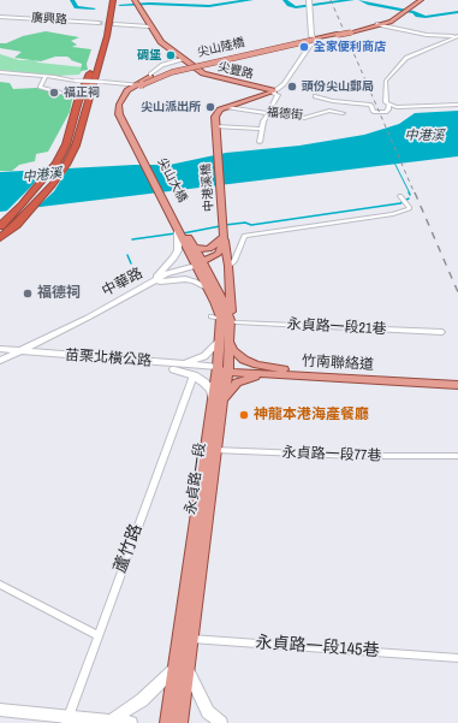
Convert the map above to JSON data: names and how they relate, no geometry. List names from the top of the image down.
{
  "streets": {
    "main road": [
      "尖山陸橋",
      "尖豐路",
      "尖山大橋",
      "中港溪橋",
      "中華路",
      "竹南聯絡道",
      "永貞路一段"
    ],
    "street": [
      "廣興路",
      "福德街",
      "永貞路一段21巷",
      "苗栗北橫公路",
      "永貞路一段77巷",
      "蘆竹路",
      "永貞路一段145巷"
    ]
  },
  "crossings": [
    ["尖山大橋", "永貞路一段"],
    ["中港溪橋", "中華路"],
    ["中港溪橋", "永貞路一段21巷"],
    ["中港溪橋", "永貞路一段"],
    ["中華路", "苗栗北橫公路"],
    ["中華路", "永貞路一段"],
    ["永貞路一段21巷", "永貞路一段"],
    ["苗栗北橫公路", "竹南聯絡道"],
    ["苗栗北橫公路", "永貞路一段"],
    ["竹南聯絡道", "永貞路一段"],
    ["永貞路一段77巷", "永貞路一段"],
    ["永貞路一段", "永貞路一段145巷"]
  ],
  "water": ["中港溪"],
  "places": [
    "全家便利商店",
    "碉堡",
    "頭份尖山郵局",
    "福正祠",
    "尖山派出所",
    "福德祠",
    "神龍本港海產餐廳"
  ]
}
